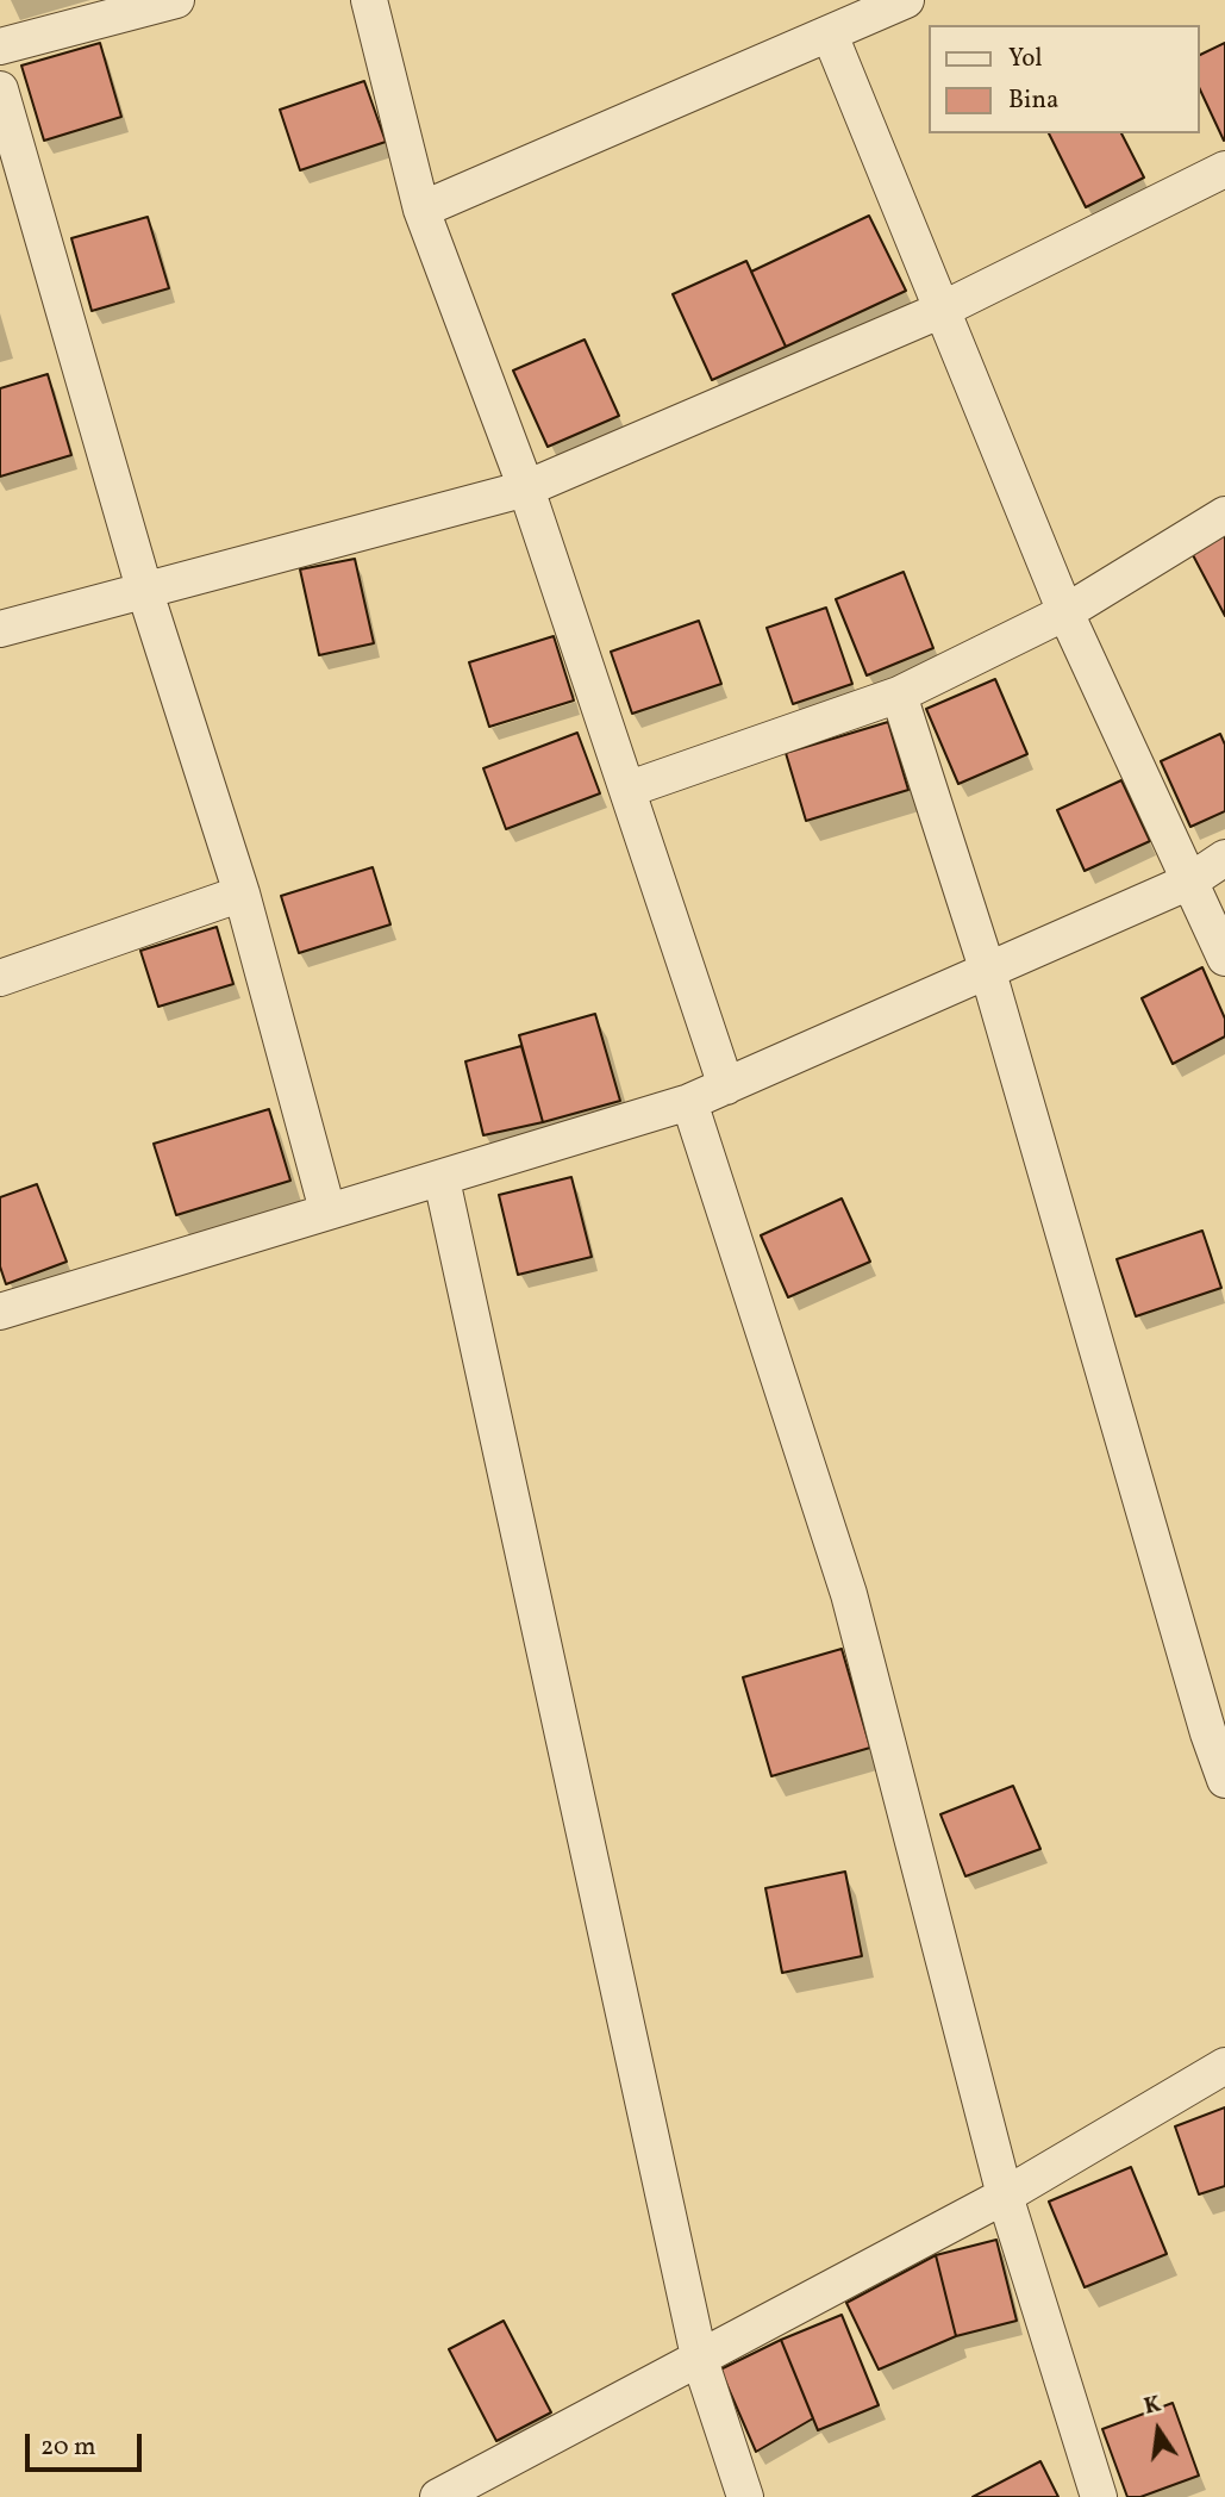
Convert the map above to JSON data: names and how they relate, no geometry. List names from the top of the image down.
{
  "legend": ["Yol", "Bina"],
  "scale_bar": "20 m",
  "north": "top"
}
